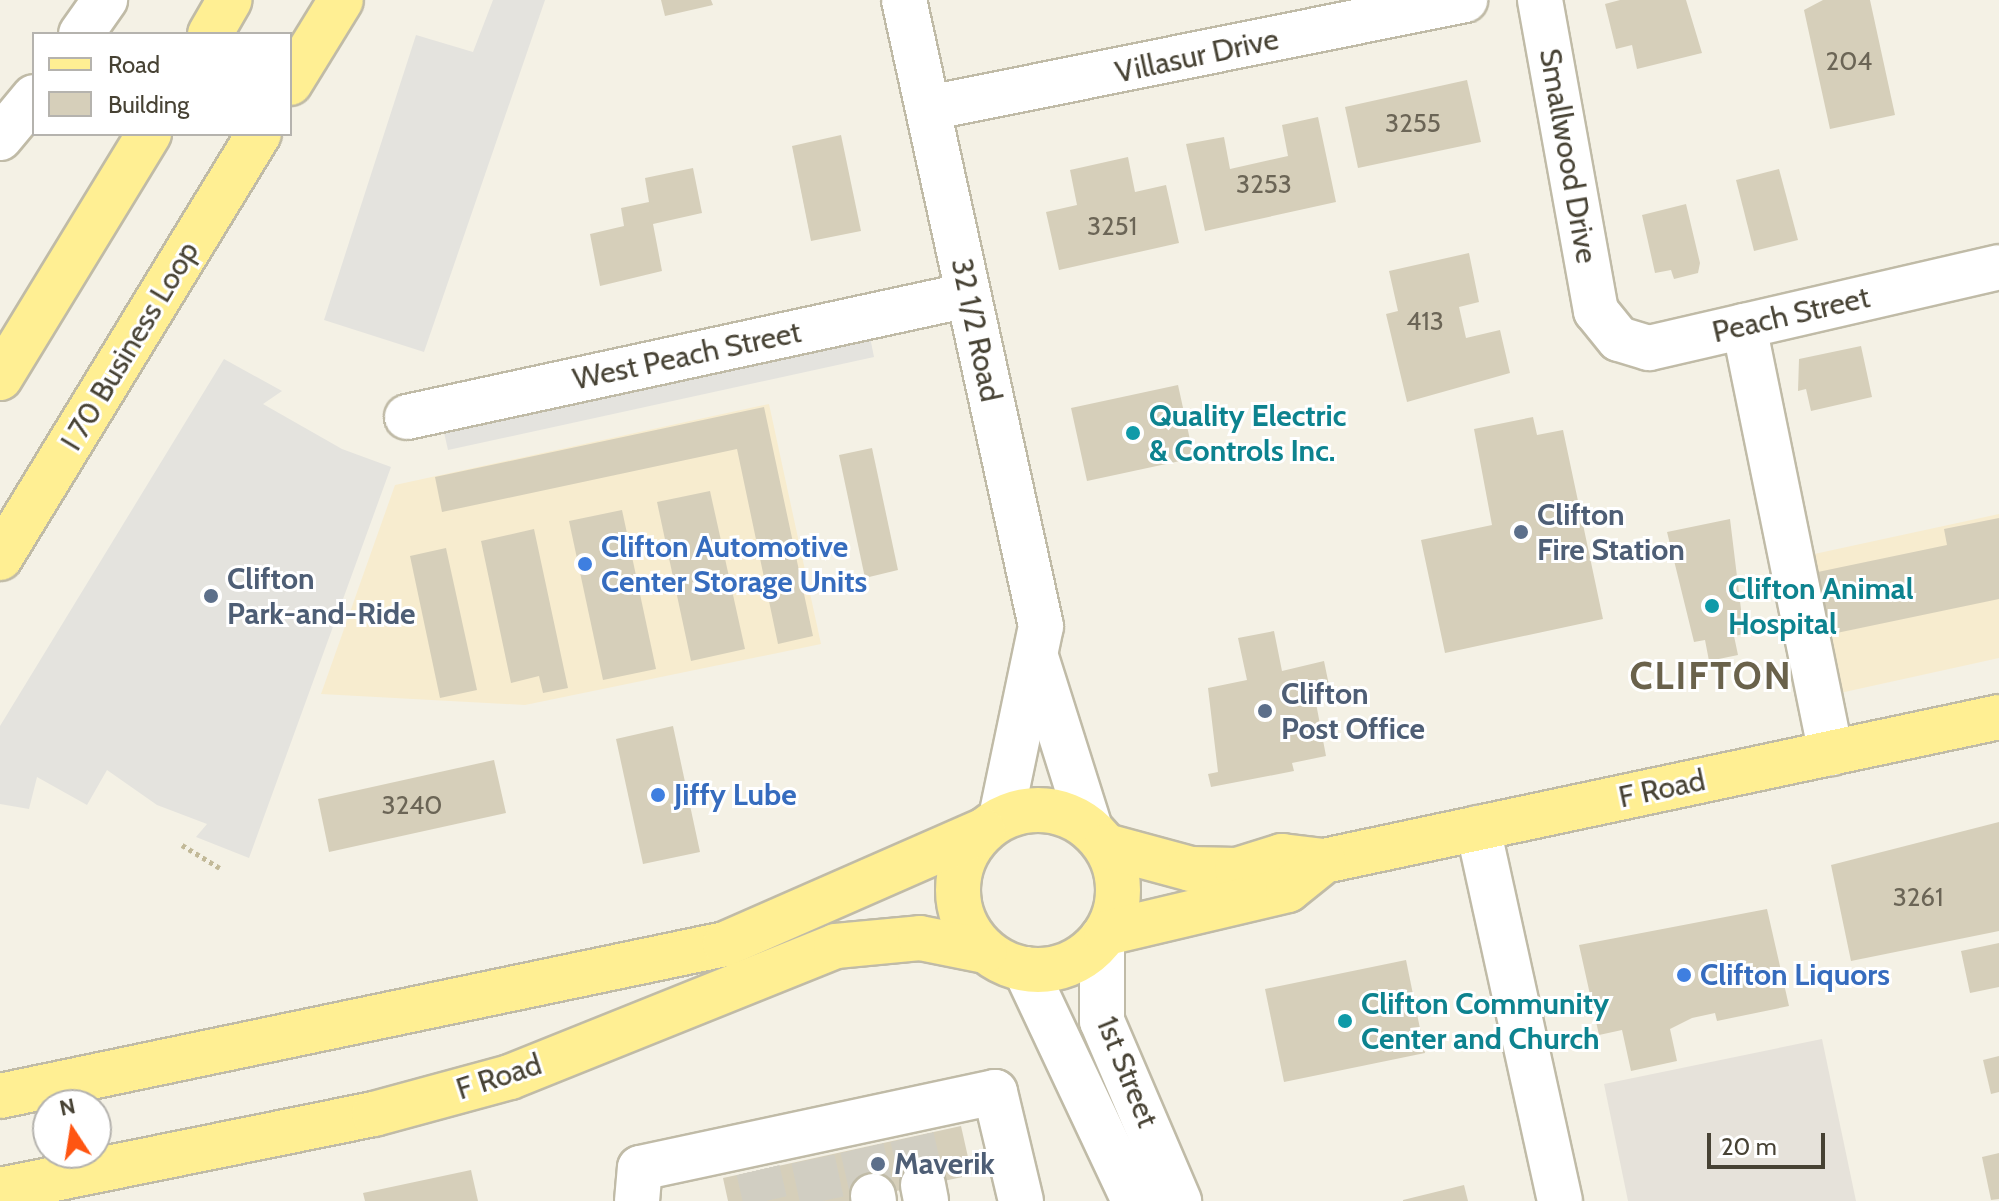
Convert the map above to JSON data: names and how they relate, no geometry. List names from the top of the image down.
{
  "streets": {
    "main road": ["I 70 Business Loop", "F Road"],
    "street": [
      "Villasur Drive",
      "Smallwood Drive",
      "Peach Street",
      "32 1/2 Road",
      "West Peach Street",
      "1st Street"
    ]
  },
  "crossings": [
    ["Villasur Drive", "32 1/2 Road"],
    ["Smallwood Drive", "Peach Street"],
    ["32 1/2 Road", "West Peach Street"],
    ["32 1/2 Road", "F Road"],
    ["32 1/2 Road", "1st Street"],
    ["F Road", "1st Street"]
  ],
  "districts": ["CLIFTON"],
  "places": [
    "Quality Electric & Controls Inc.",
    "Clifton Fire Station",
    "Clifton Automotive Center Storage Units",
    "Clifton Park-and-Ride",
    "Clifton Animal Hospital",
    "Clifton Post Office",
    "Jiffy Lube",
    "Clifton Liquors",
    "Clifton Community Center and Church",
    "Maverik"
  ],
  "house_numbers": [
    "204",
    "3255",
    "3253",
    "3251",
    "413",
    "3240",
    "3261"
  ],
  "legend": ["Road", "Building"],
  "scale_bar": "20 m",
  "north": "top"
}
